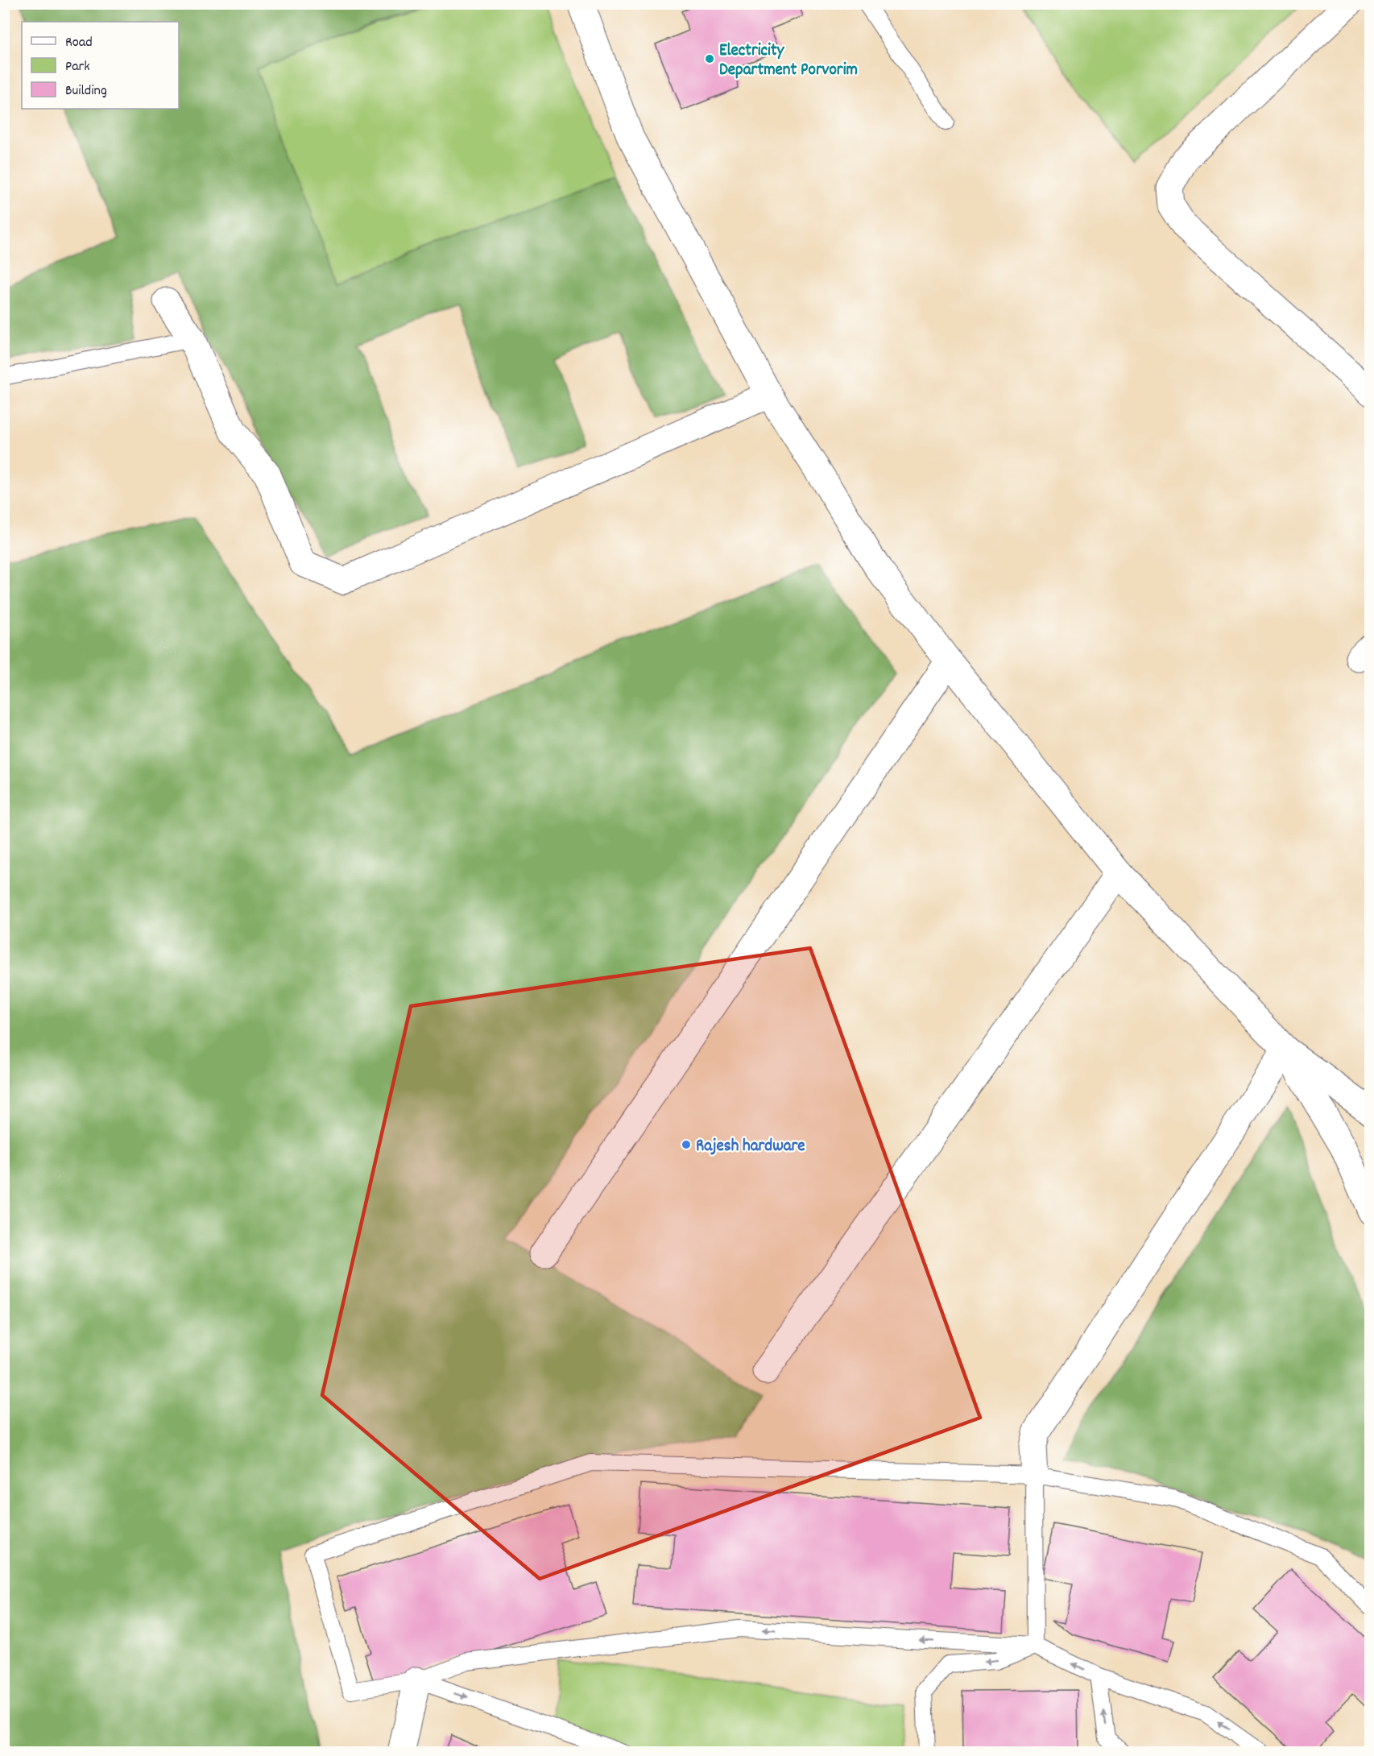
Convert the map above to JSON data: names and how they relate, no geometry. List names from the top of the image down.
{
  "places": ["Electricity Department Porvorim", "Rajesh hardware"],
  "legend": ["Road", "Park", "Building"]
}
